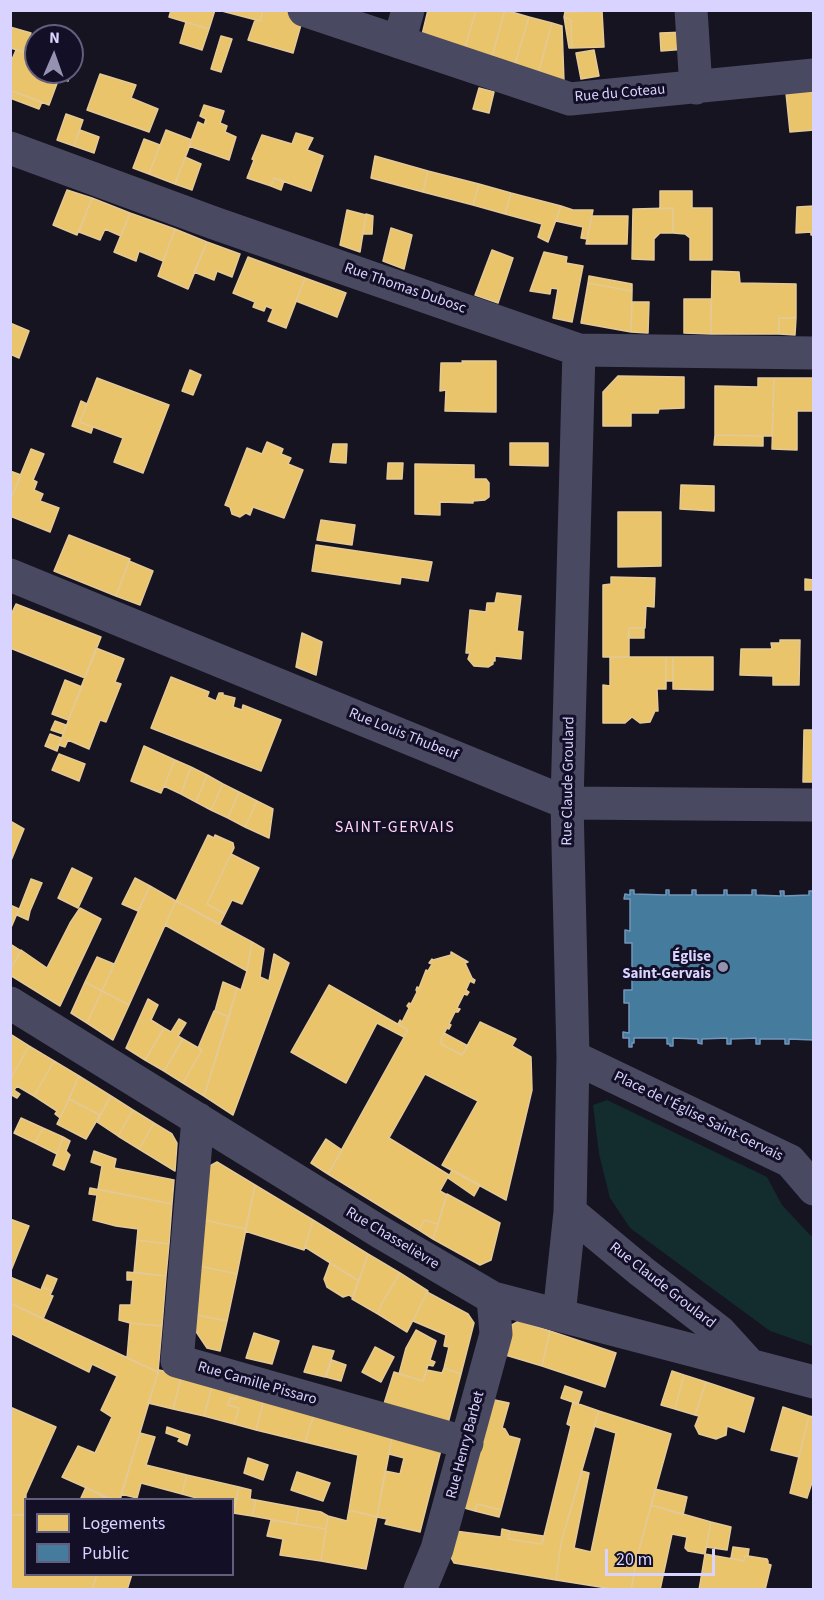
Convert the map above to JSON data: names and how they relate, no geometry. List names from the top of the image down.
{
  "streets": {
    "street": [
      "Rue du Coteau",
      "Rue Thomas Dubosc",
      "Rue Louis Thubeuf",
      "Rue Claude Groulard",
      "Place de l'Église Saint-Gervais",
      "Rue Chasselièvre",
      "Rue Camille Pissaro",
      "Rue Henry Barbet"
    ]
  },
  "crossings": [
    ["Rue Thomas Dubosc", "Rue Claude Groulard"],
    ["Rue Louis Thubeuf", "Rue Claude Groulard"],
    ["Rue Claude Groulard", "Place de l'Église Saint-Gervais"],
    ["Rue Claude Groulard", "Rue Chasselièvre"],
    ["Rue Chasselièvre", "Rue Camille Pissaro"],
    ["Rue Chasselièvre", "Rue Henry Barbet"],
    ["Rue Camille Pissaro", "Rue Henry Barbet"]
  ],
  "districts": ["SAINT-GERVAIS"],
  "places": ["Église Saint-Gervais"],
  "legend": ["Logements", "Public"],
  "scale_bar": "20 m",
  "north": "top"
}
